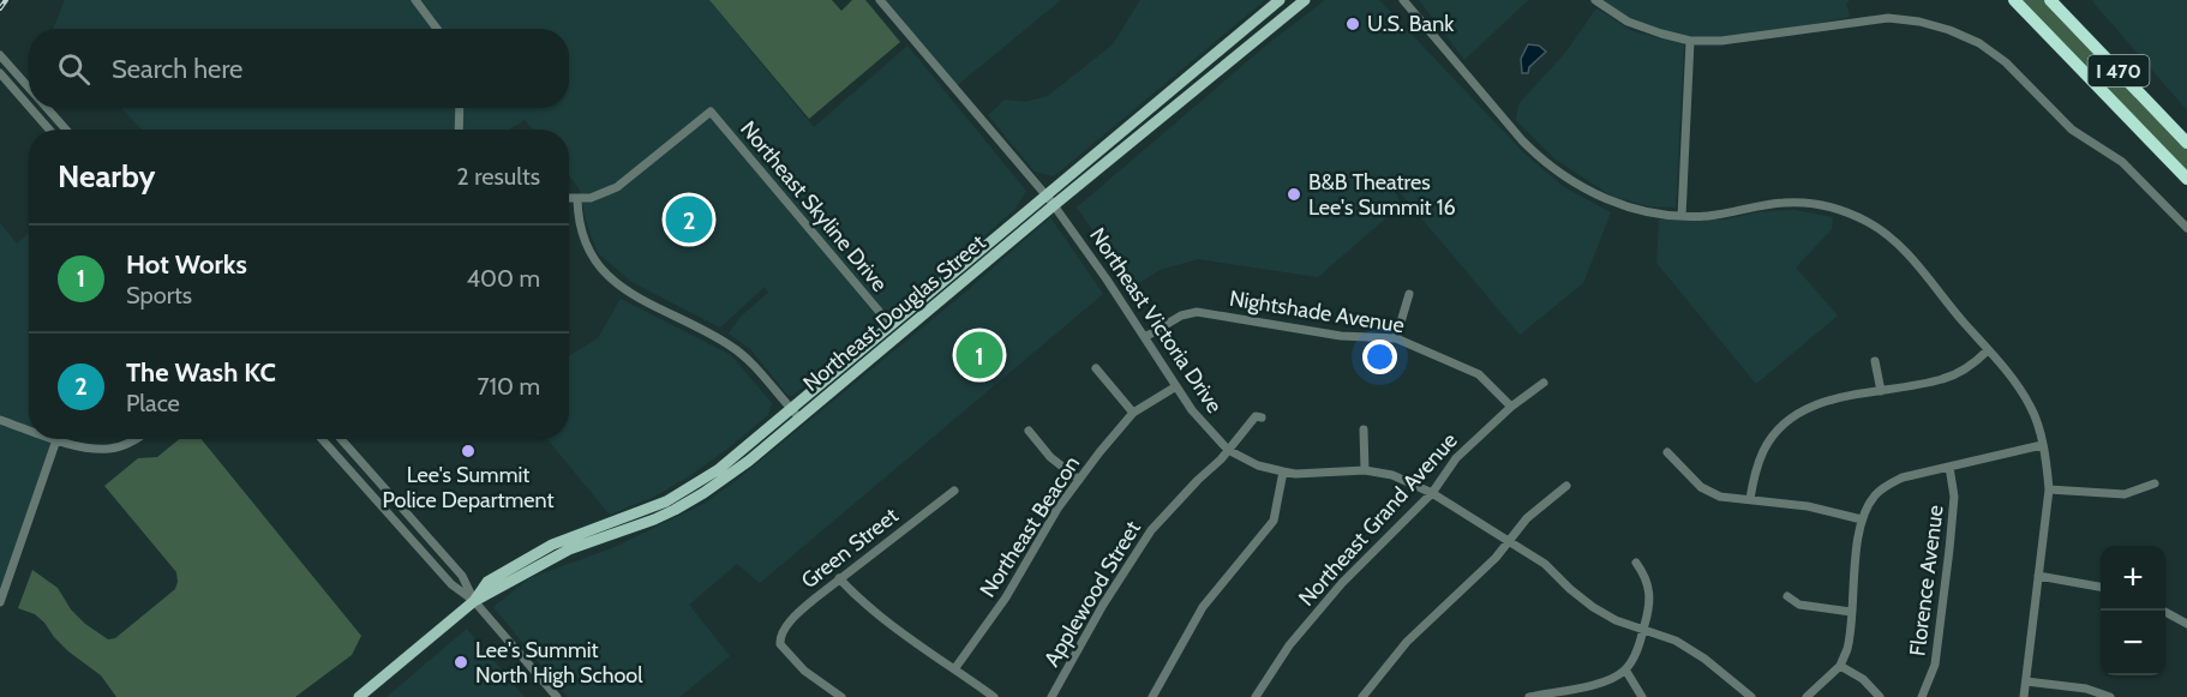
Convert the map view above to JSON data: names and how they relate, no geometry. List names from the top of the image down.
{
  "streets": {
    "highway": ["I 470"],
    "main road": ["Northeast Douglas Street"],
    "street": [
      "Northeast Skyline Drive",
      "Nightshade Avenue",
      "Northeast Victoria Drive",
      "Northeast Grand Avenue",
      "Northeast Beacon",
      "Green Street",
      "Florence Avenue",
      "Applewood Street"
    ]
  },
  "crossings": [
    ["Northeast Skyline Drive", "Northeast Douglas Street"],
    ["Nightshade Avenue", "Northeast Victoria Drive"],
    ["Nightshade Avenue", "Northeast Grand Avenue"],
    ["Northeast Douglas Street", "Northeast Victoria Drive"],
    ["Northeast Victoria Drive", "Northeast Grand Avenue"],
    ["Northeast Victoria Drive", "Northeast Beacon"],
    ["Northeast Victoria Drive", "Applewood Street"]
  ],
  "places": [
    "U.S. Bank",
    "B&B Theatres Lee's Summit 16",
    "Lee's Summit Police Department",
    "Lee's Summit North High School"
  ],
  "page": {
    "search": "Search here",
    "heading": ["Nearby", "2 results"],
    "pins": ["2", "1"],
    "list": [
      {
        "mark": "1",
        "name": "Hot Works",
        "note": "Sports",
        "value": "400 m"
      },
      {
        "mark": "2",
        "name": "The Wash KC",
        "note": "Place",
        "value": "710 m"
      }
    ],
    "map_buttons": ["+", "−"]
  }
}
